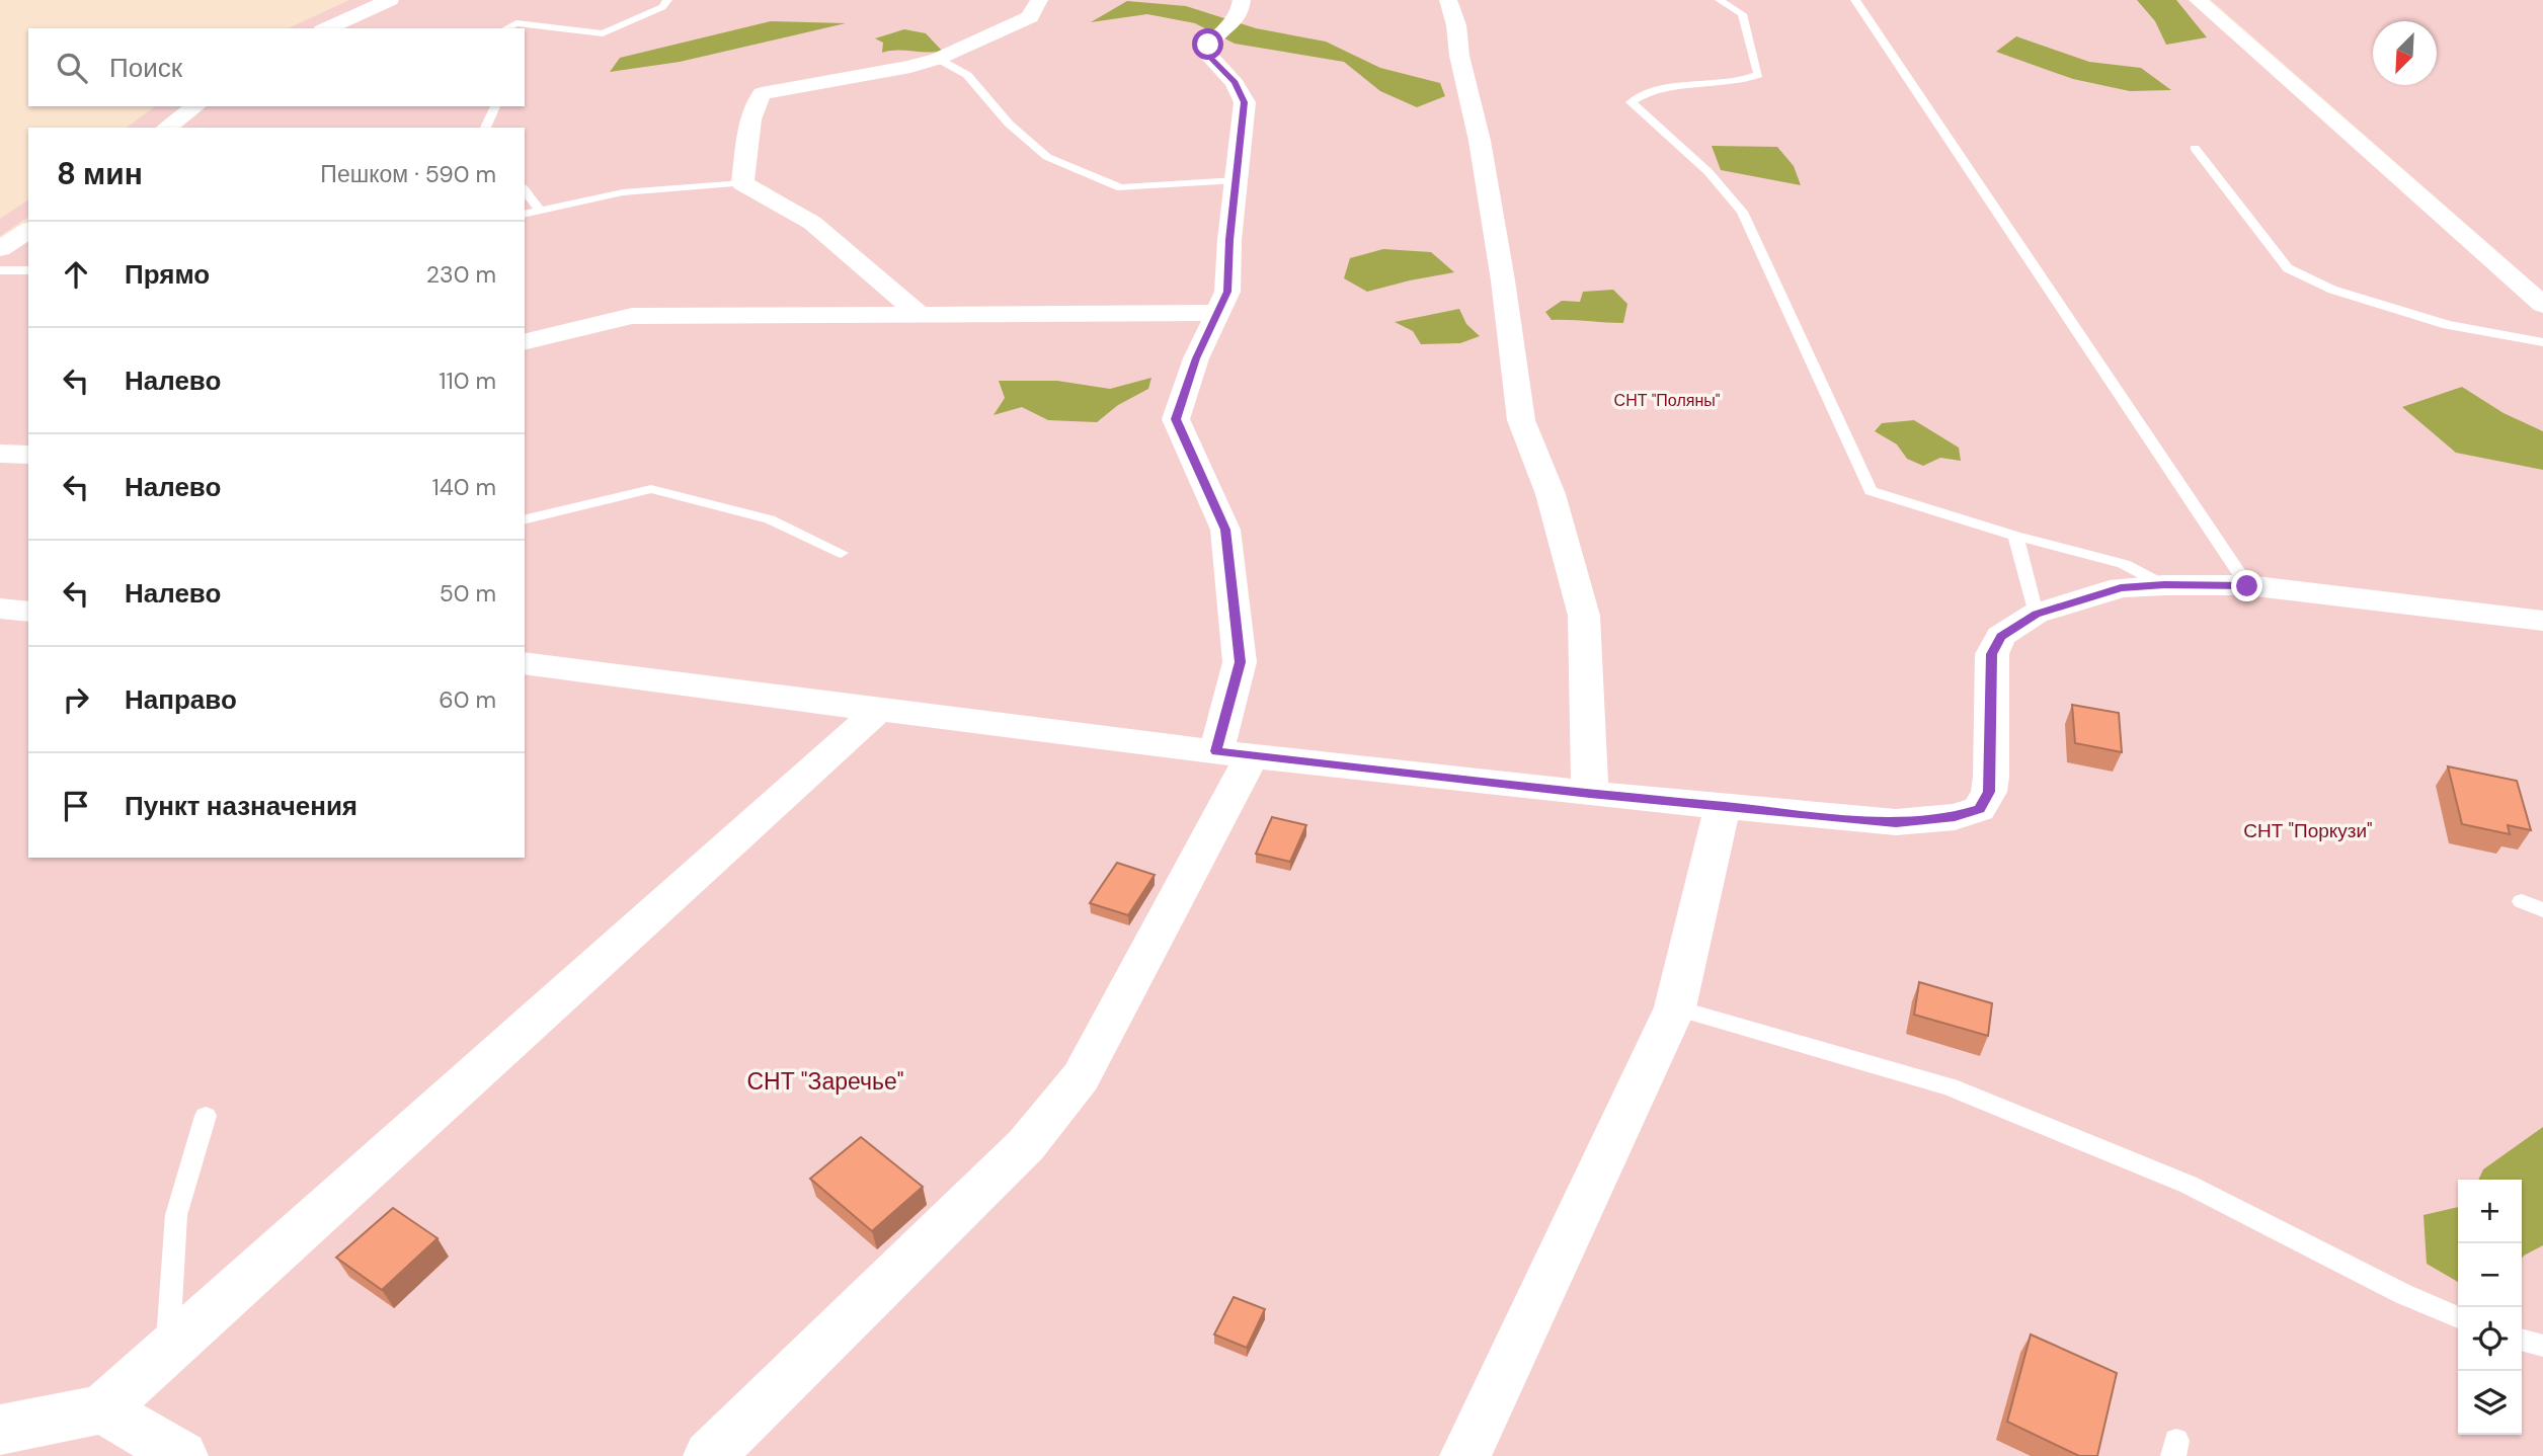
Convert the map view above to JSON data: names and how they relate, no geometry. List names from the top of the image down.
{
  "parks": ["СНТ \"Поляны\"", "СНТ \"Поркузи\"", "СНТ \"Заречье\""],
  "north": "bottom left",
  "page": {
    "search": "Поиск",
    "heading": ["8 мин", "Пешком · 590 m"],
    "list": [
      ["Прямо", "230 m"],
      ["Налево", "110 m"],
      ["Налево", "140 m"],
      ["Налево", "50 m"],
      ["Направо", "60 m"],
      "Пункт назначения"
    ],
    "map_buttons": ["+", "−"]
  }
}
